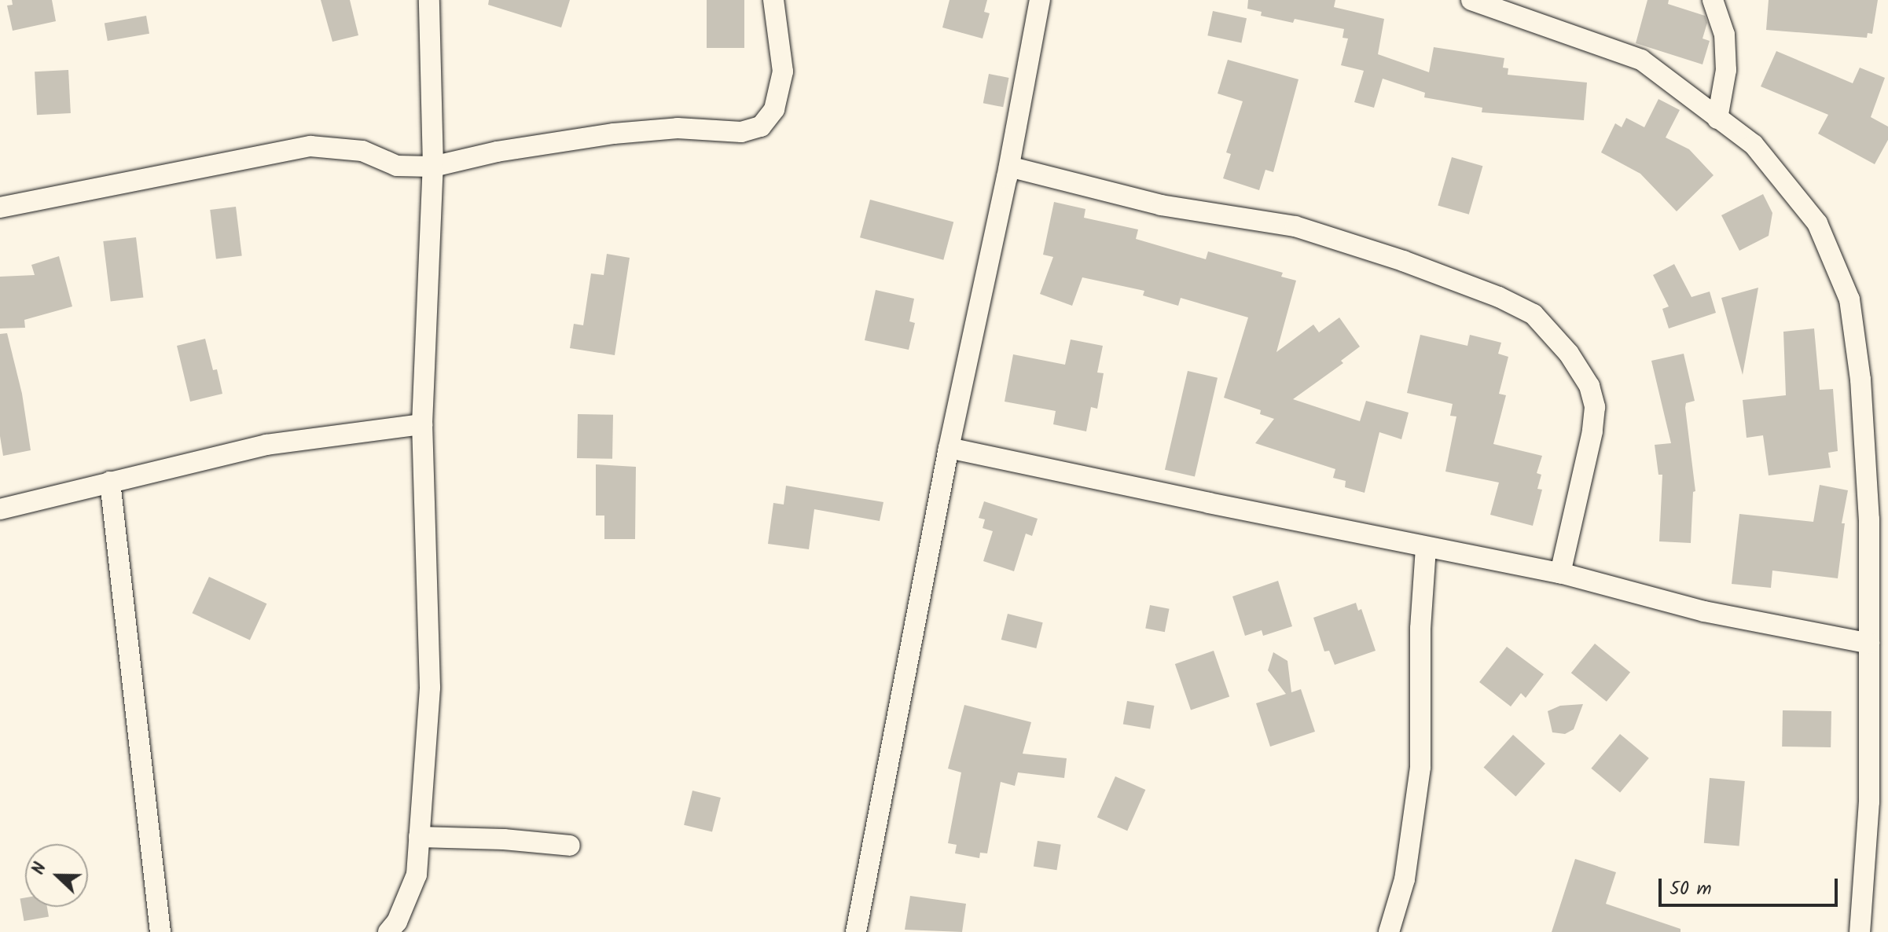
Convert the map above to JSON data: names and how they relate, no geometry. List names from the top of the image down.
{
  "scale_bar": "50 m",
  "north": "left"
}
